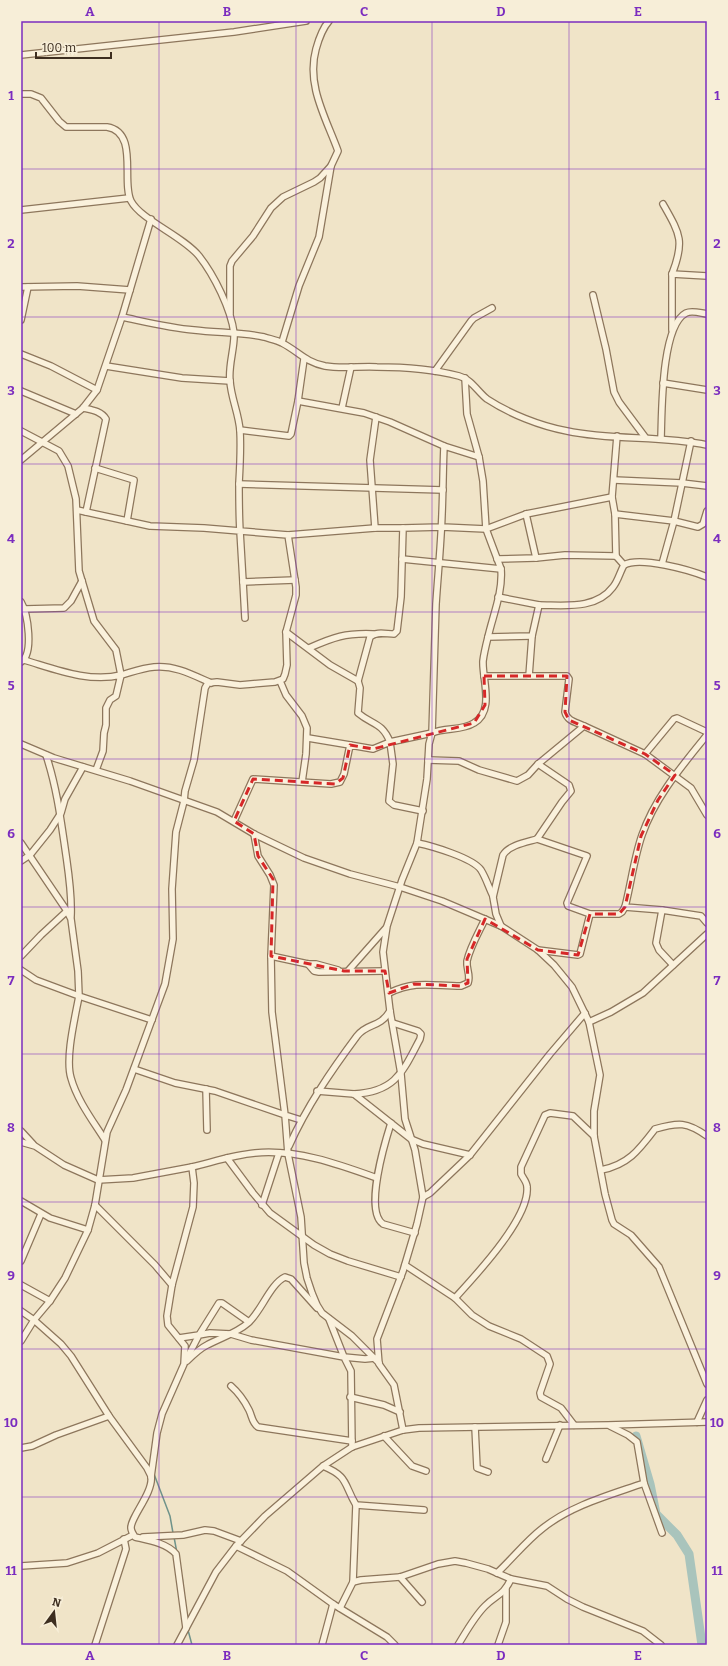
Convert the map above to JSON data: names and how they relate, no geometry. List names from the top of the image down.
{
  "scale_bar": "100 m",
  "north": "top",
  "grid": {
    "columns": [
      "A",
      "B",
      "C",
      "D",
      "E"
    ],
    "rows": [
      "1",
      "2",
      "3",
      "4",
      "5",
      "6",
      "7",
      "8",
      "9",
      "10",
      "11"
    ]
  }
}
